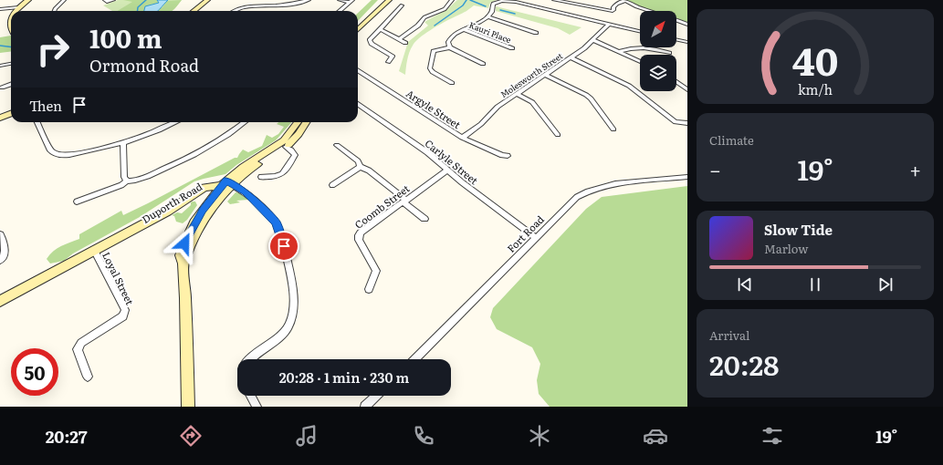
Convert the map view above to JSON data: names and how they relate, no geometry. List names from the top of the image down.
{
  "streets": {
    "main road": ["Duporth Road"],
    "street": [
      "Kauri Place",
      "Molesworth Street",
      "Argyle Street",
      "Carlyle Street",
      "Coomb Street",
      "Fort Road",
      "Loyal Street"
    ]
  },
  "crossings": [
    ["Molesworth Street", "Argyle Street"],
    ["Carlyle Street", "Coomb Street"],
    ["Carlyle Street", "Fort Road"],
    ["Duporth Road", "Loyal Street"]
  ],
  "north": "top right",
  "page": {
    "turn": ["100 m", "Ormond Road"],
    "then": "Then",
    "tile": [
      "Climate",
      ["Arrival", "20:28"]
    ],
    "heat": ["−", "19°", "+"],
    "song": ["Slow Tide", "Marlow"],
    "limit": "50",
    "trip": "20:28 · 1 min · 230 m",
    "tabs": ["20:27", "19°"],
    "gauge": ["40", "km/h"]
  }
}
